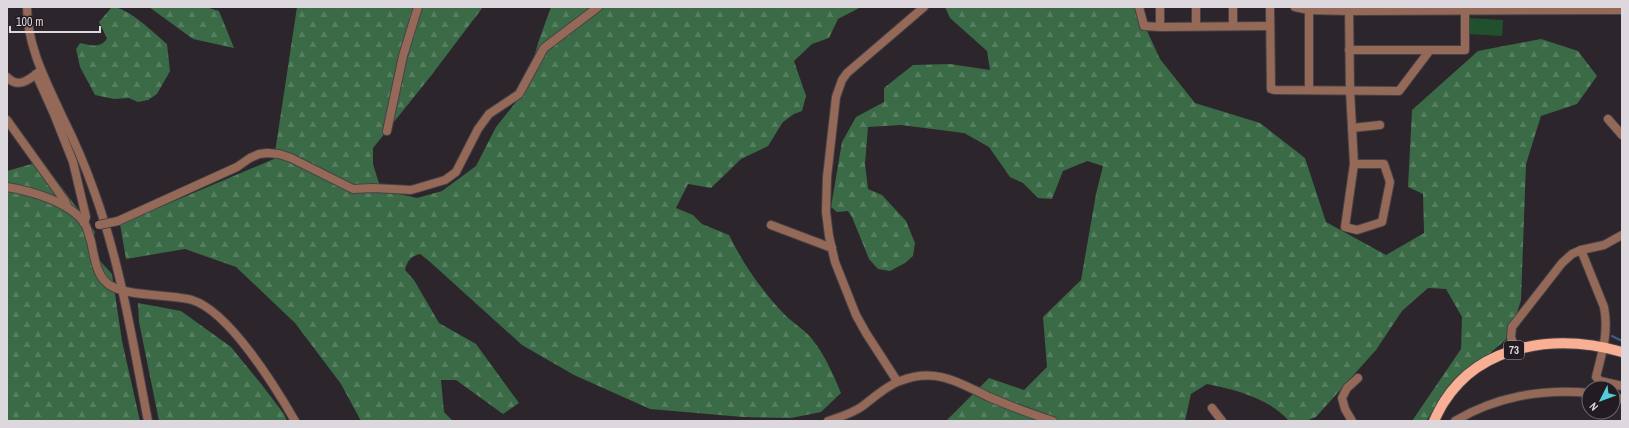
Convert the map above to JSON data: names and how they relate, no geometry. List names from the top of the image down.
{
  "streets": {
    "main road": ["73"]
  },
  "scale_bar": "100 m",
  "north": "bottom left"
}
